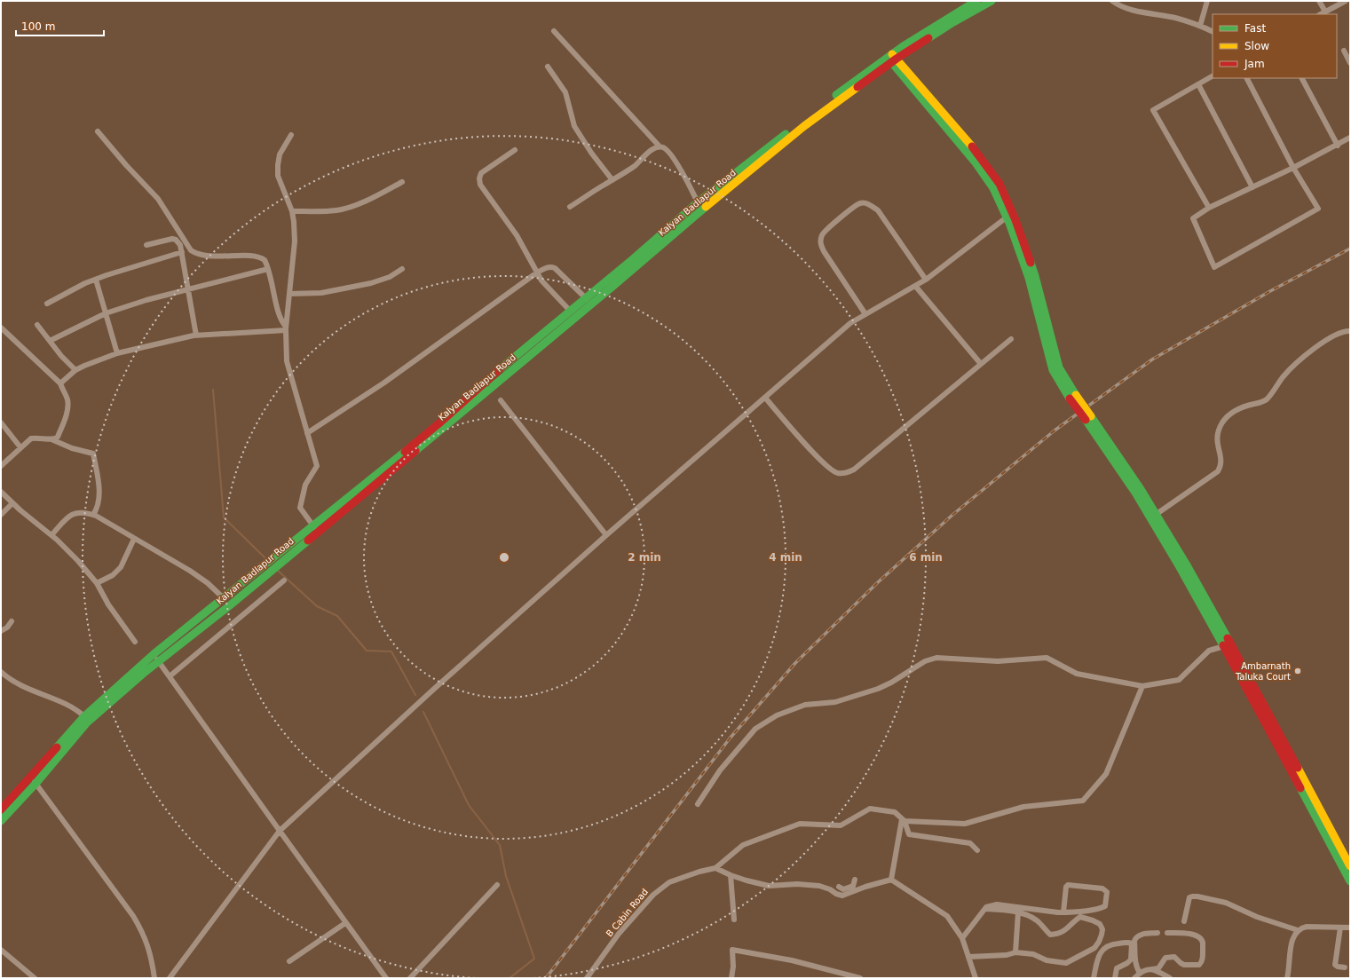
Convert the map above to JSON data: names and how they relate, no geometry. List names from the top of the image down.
{
  "streets": {
    "main road": ["Kalyan Badlapur Road"],
    "street": ["B Cabin Road"]
  },
  "places": ["Ambarnath Taluka Court"],
  "legend": ["Fast", "Slow", "Jam"],
  "scale_bar": "100 m",
  "rings": ["2 min", "4 min", "6 min"]
}
